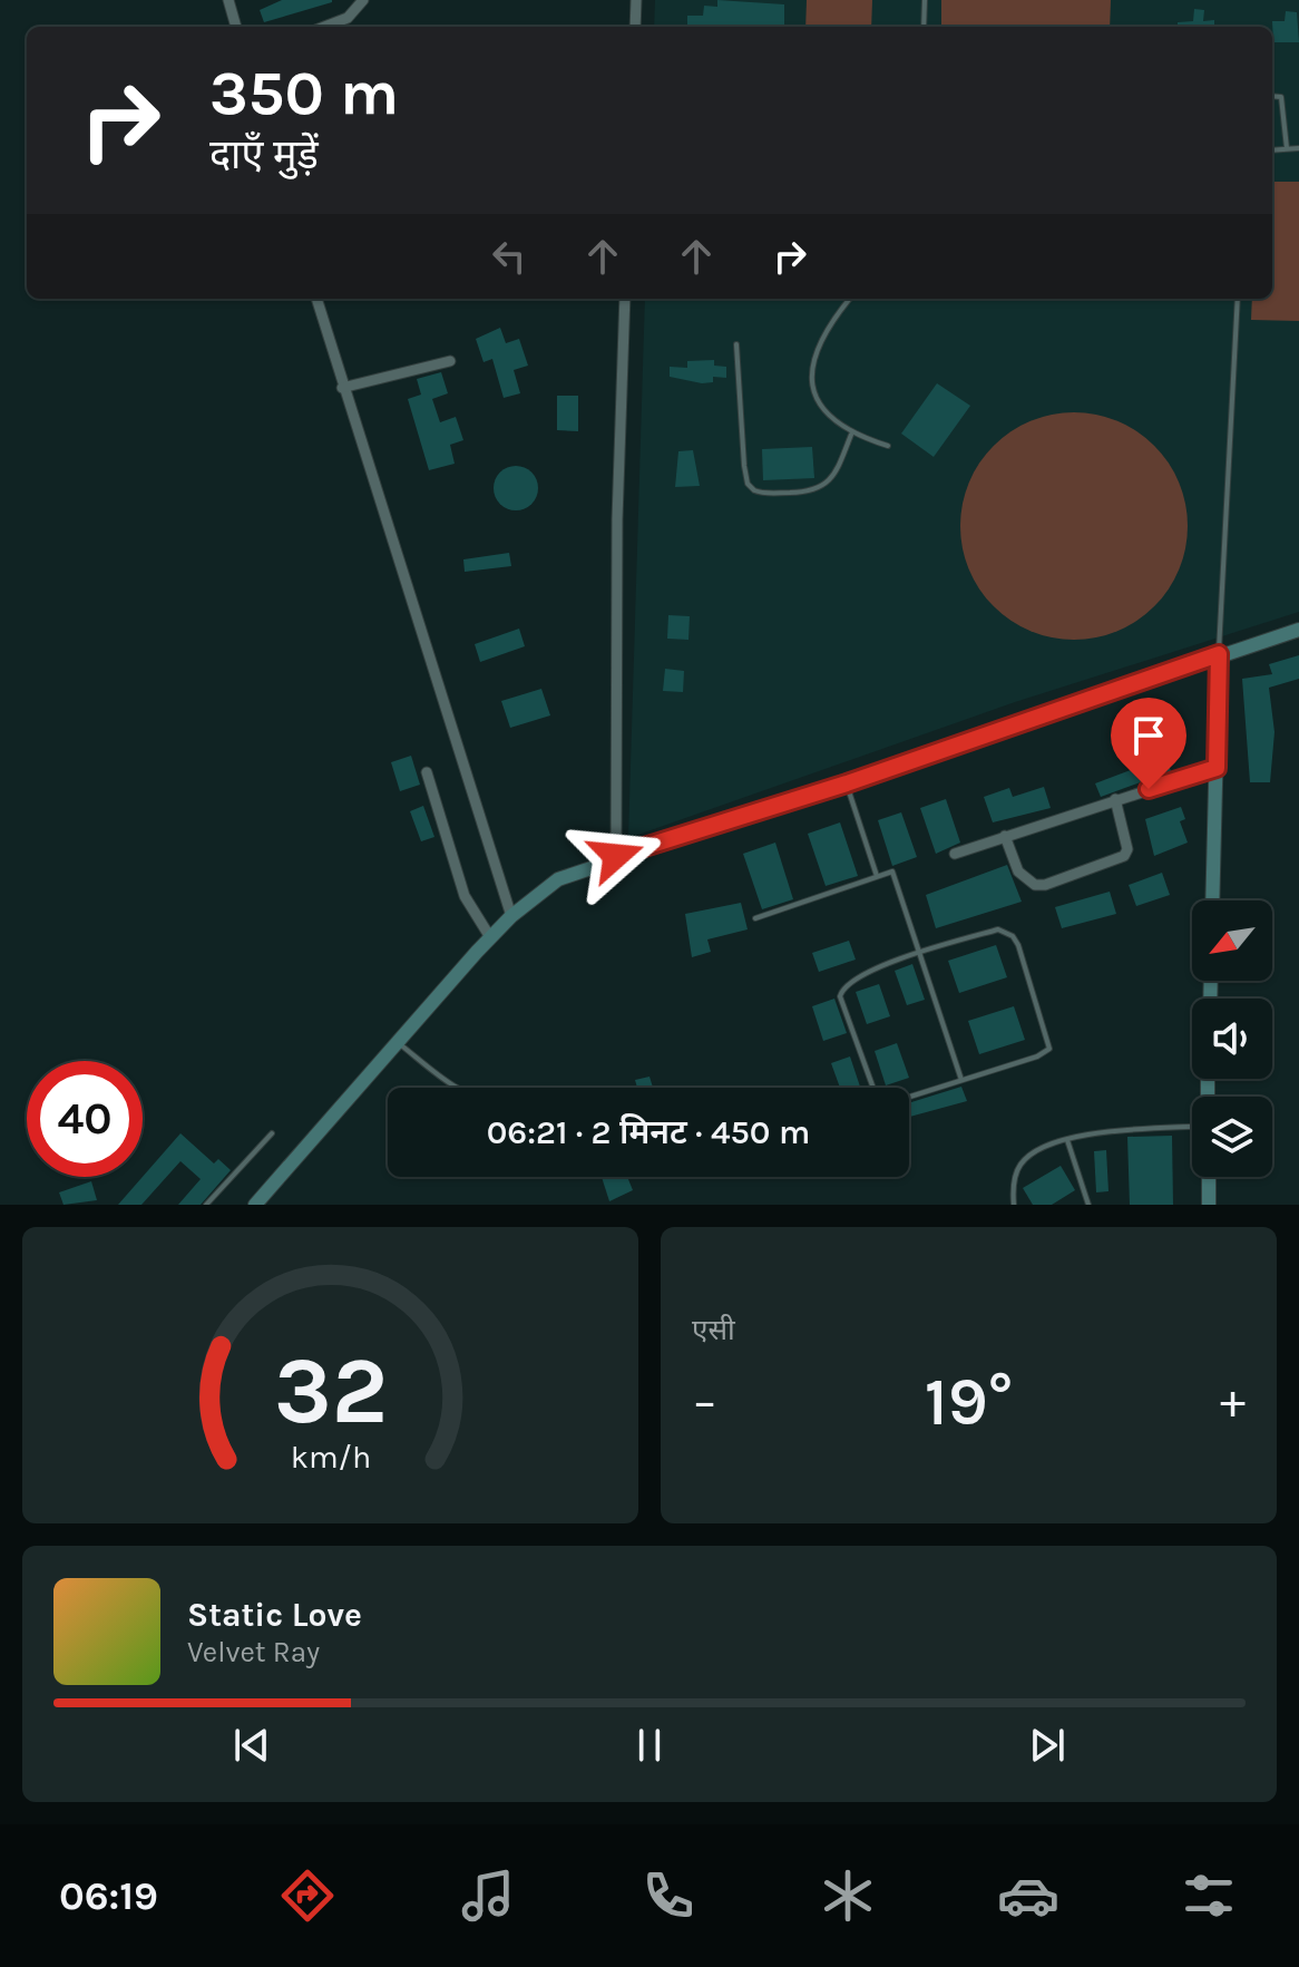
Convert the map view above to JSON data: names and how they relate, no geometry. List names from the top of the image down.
{
  "north": "bottom left",
  "page": {
    "turn": ["350 m", "दाएँ मुड़ें"],
    "limit": "40",
    "trip": "06:21 · 2 मिनट · 450 m",
    "tile": "एसी",
    "heat": ["−", "19°", "+"],
    "song": ["Static Love", "Velvet Ray"],
    "tabs": "06:19",
    "gauge": ["32", "km/h"]
  }
}
